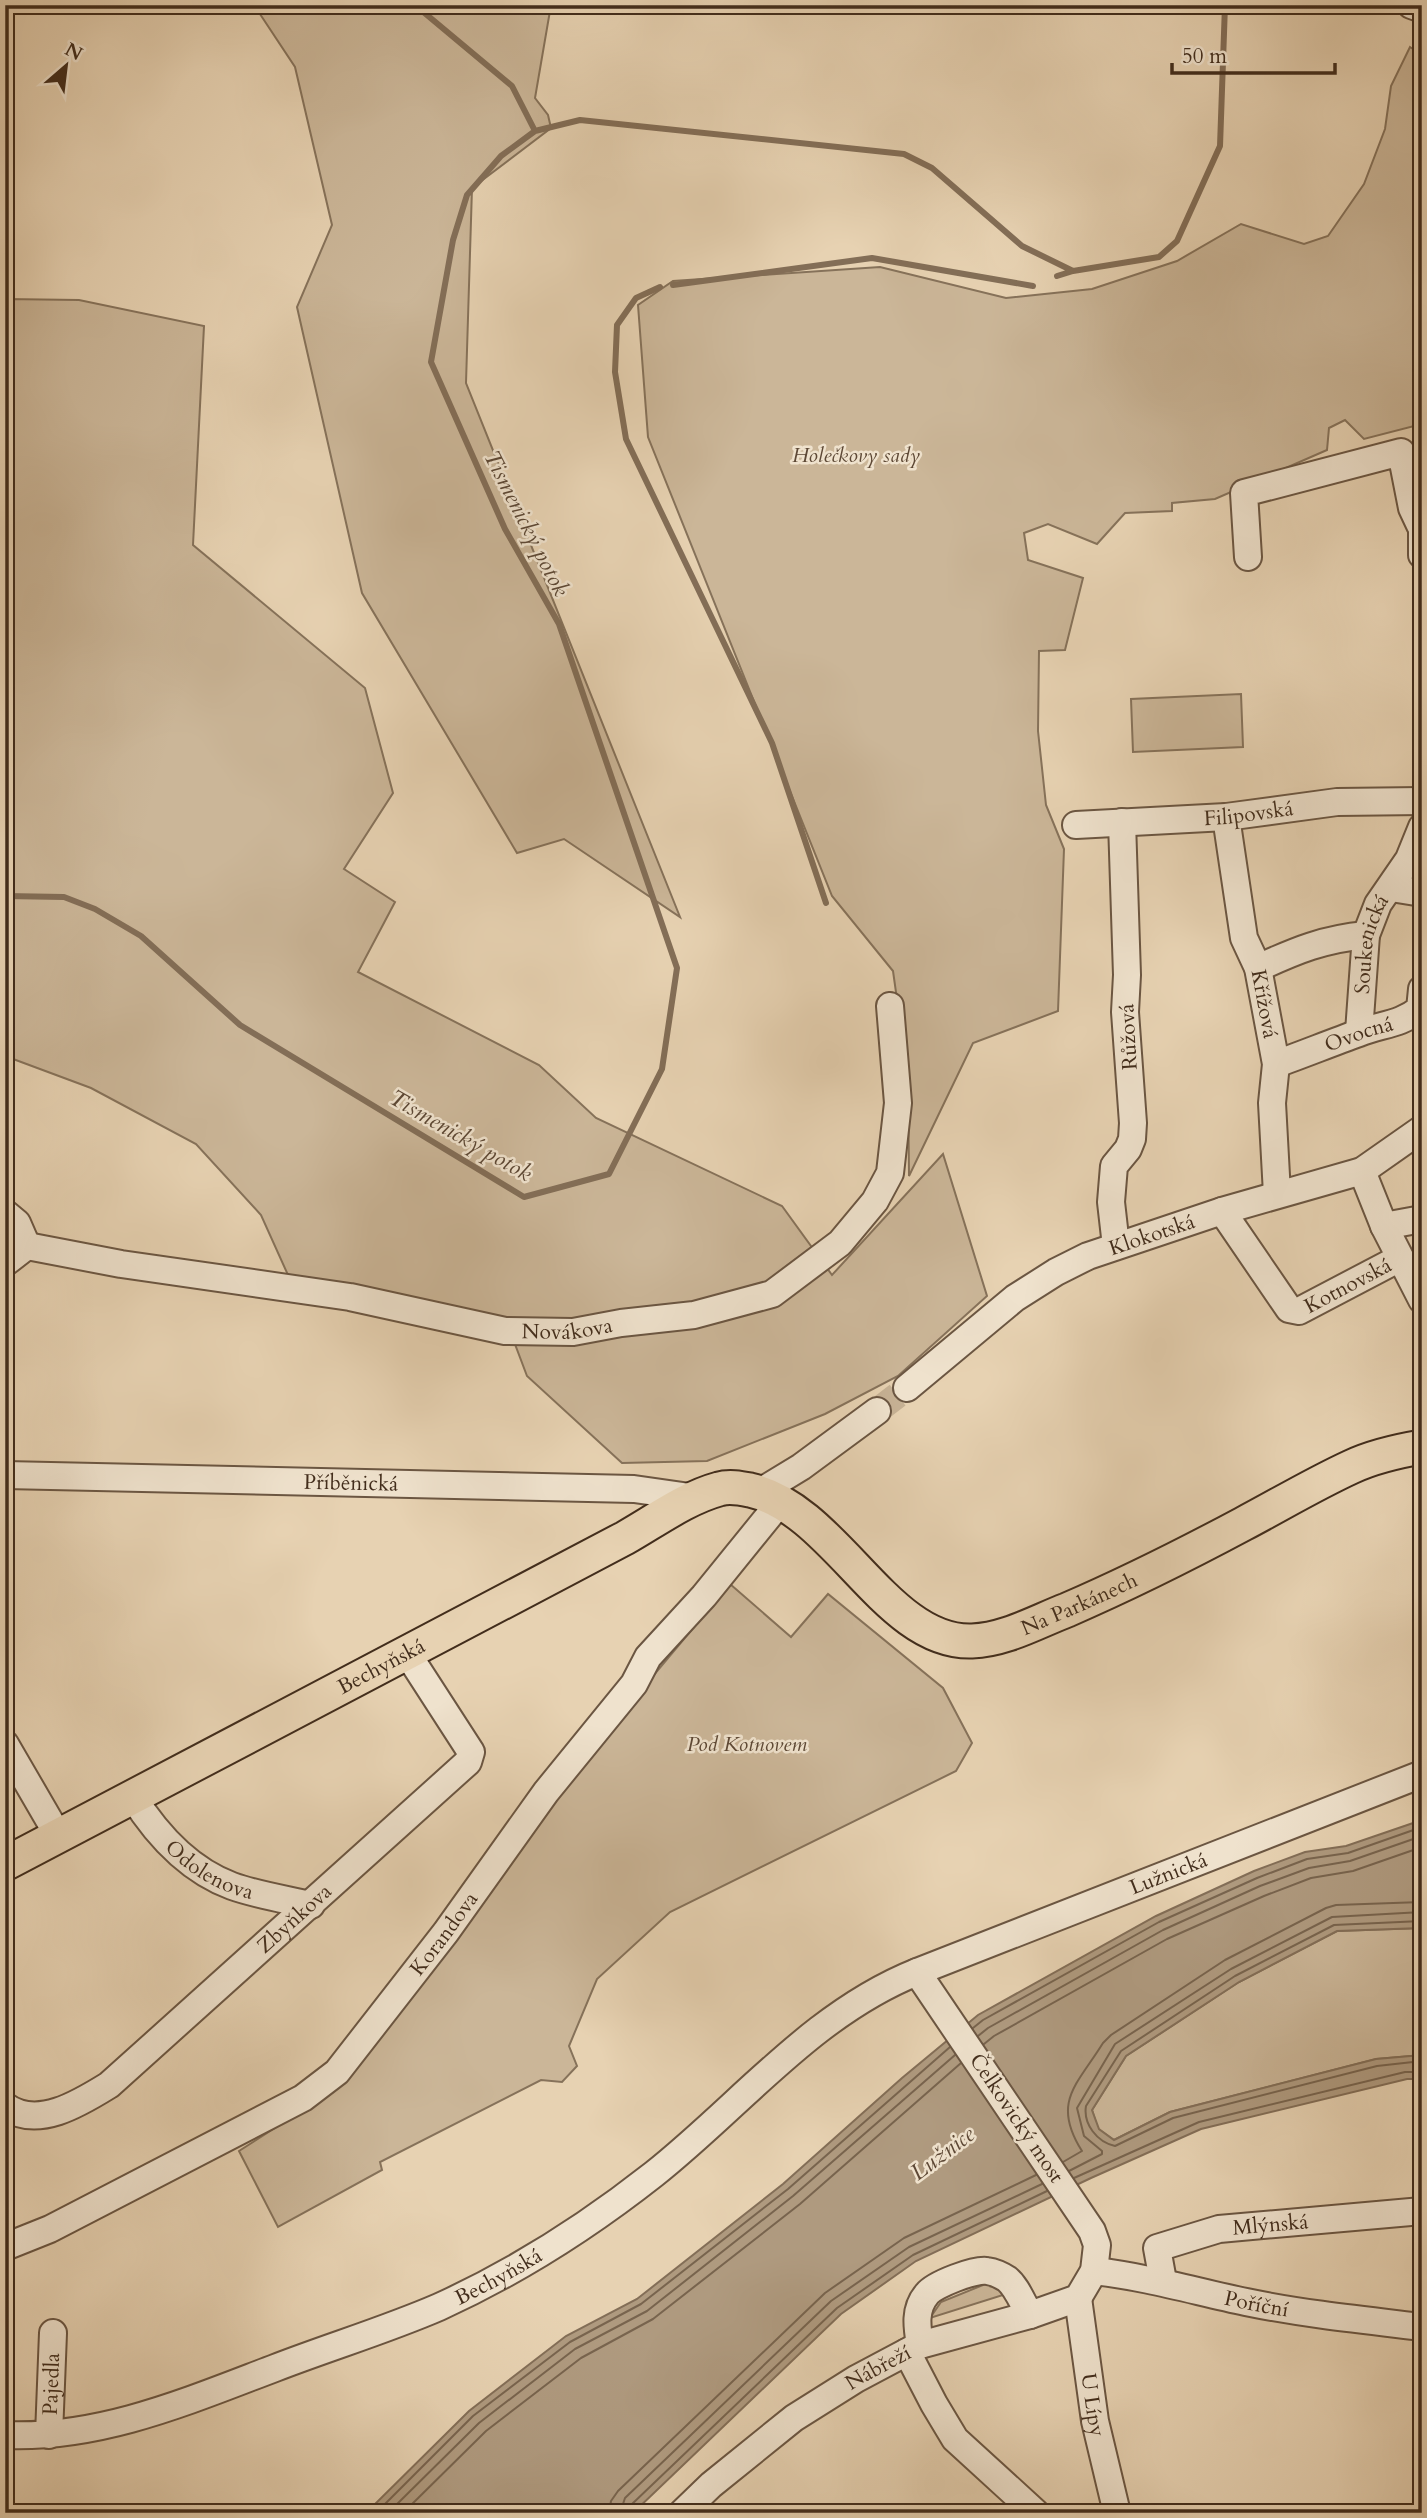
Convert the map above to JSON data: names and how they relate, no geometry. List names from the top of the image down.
{
  "streets": {
    "main road": ["Na Parkánech", "Bechyňská"],
    "street": [
      "Filipovská",
      "Soukenická",
      "Křížová",
      "Ovocná",
      "Růžová",
      "Klokotská",
      "Kotnovská",
      "Novákova",
      "Příběnická",
      "Odolenova",
      "Lužnická",
      "Zbyňkova",
      "Korandova",
      "Čelkovický most",
      "Mlýnská",
      "Poříční",
      "Nábřeží",
      "Pajedla",
      "U Lípy"
    ]
  },
  "crossings": [
    ["Filipovská", "Křížová"],
    ["Filipovská", "Růžová"],
    ["Soukenická", "Ovocná"],
    ["Křížová", "Ovocná"],
    ["Křížová", "Klokotská"],
    ["Růžová", "Klokotská"],
    ["Klokotská", "Kotnovská"],
    ["Příběnická", "Bechyňská"],
    ["Na Parkánech", "Bechyňská"],
    ["Na Parkánech", "Korandova"],
    ["Bechyňská", "Odolenova"],
    ["Bechyňská", "Lužnická"],
    ["Bechyňská", "Zbyňkova"],
    ["Bechyňská", "Korandova"],
    ["Bechyňská", "Čelkovický most"],
    ["Bechyňská", "Pajedla"],
    ["Odolenova", "Zbyňkova"],
    ["Lužnická", "Čelkovický most"],
    ["Čelkovický most", "Poříční"],
    ["Mlýnská", "Poříční"],
    ["Nábřeží", "U Lípy"]
  ],
  "water": ["Tismenický potok", "Lužnice"],
  "parks": ["Holečkovy sady", "Pod Kotnovem"],
  "scale_bar": "50 m",
  "north": "top right"
}
